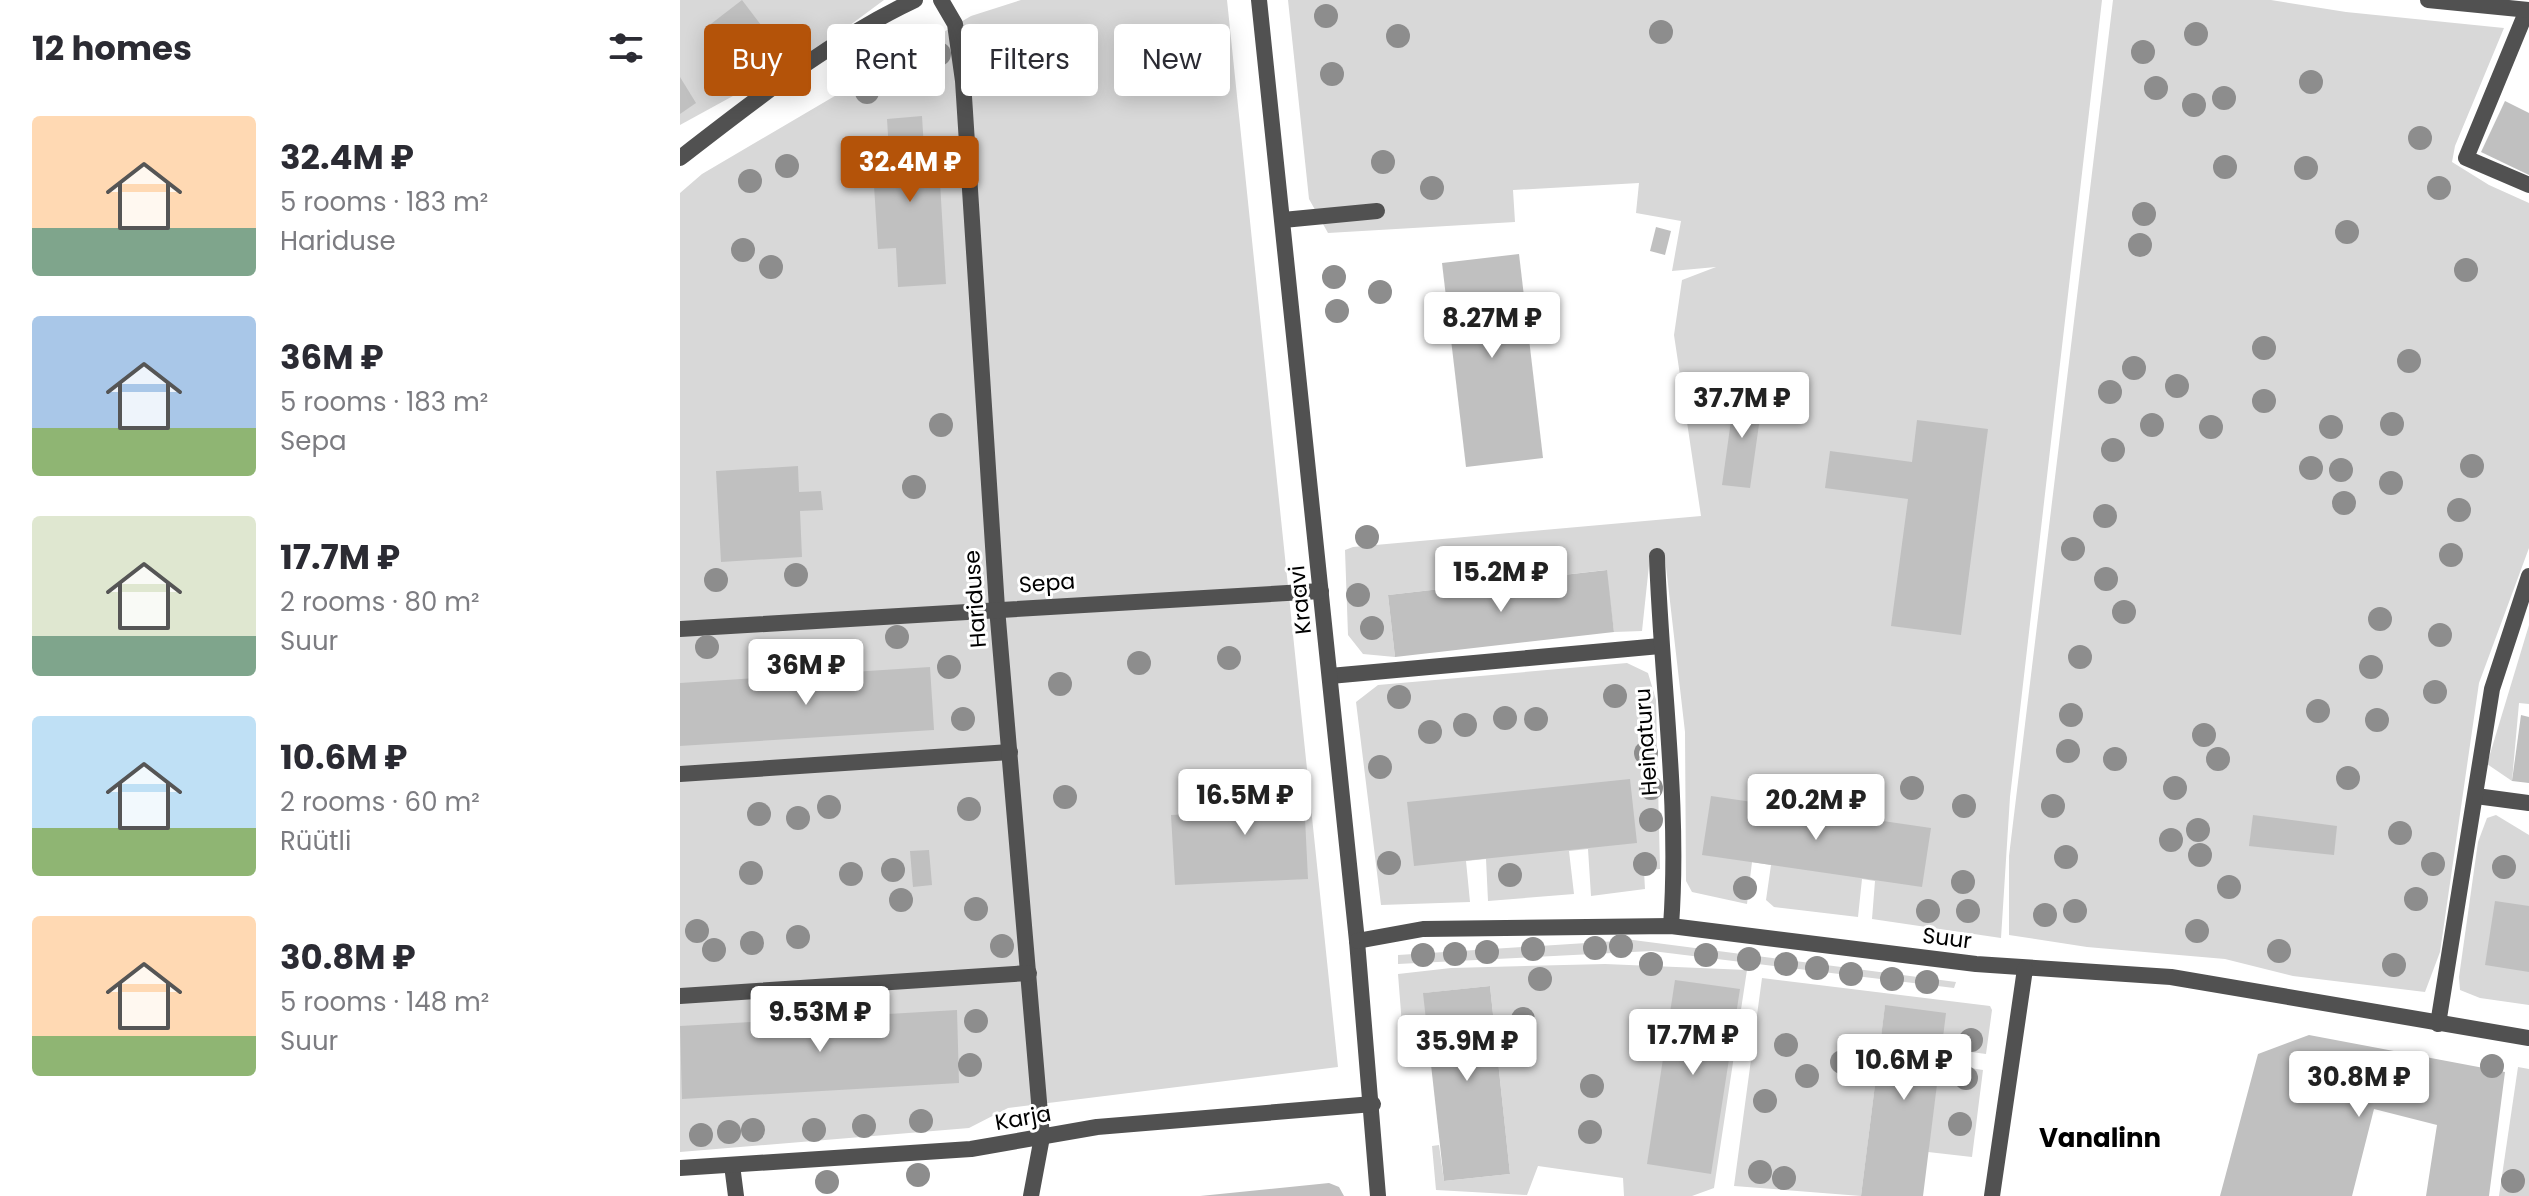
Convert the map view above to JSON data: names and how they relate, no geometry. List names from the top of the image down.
{
  "streets": {
    "street": [
      "Sepa",
      "Hariduse",
      "Kraavi",
      "Heinaturu",
      "Suur",
      "Karja"
    ]
  },
  "crossings": [
    ["Sepa", "Hariduse"],
    ["Sepa", "Kraavi"],
    ["Hariduse", "Karja"],
    ["Kraavi", "Suur"],
    ["Kraavi", "Karja"],
    ["Heinaturu", "Suur"]
  ],
  "districts": ["Vanalinn"],
  "page": {
    "heading": "12 homes",
    "chip": [
      "Buy",
      "Rent",
      "Filters",
      "New"
    ],
    "list": [
      {
        "name": "32.4M ₽",
        "note": "5 rooms · 183 m² · Hariduse"
      },
      {
        "name": "36M ₽",
        "note": "5 rooms · 183 m² · Sepa"
      },
      {
        "name": "17.7M ₽",
        "note": "2 rooms · 80 m² · Suur"
      },
      {
        "name": "10.6M ₽",
        "note": "2 rooms · 60 m² · Rüütli"
      },
      {
        "name": "30.8M ₽",
        "note": "5 rooms · 148 m² · Suur"
      }
    ],
    "price": [
      "32.4M ₽",
      "8.27M ₽",
      "37.7M ₽",
      "15.2M ₽",
      "36M ₽",
      "16.5M ₽",
      "20.2M ₽",
      "9.53M ₽",
      "17.7M ₽",
      "35.9M ₽",
      "10.6M ₽",
      "30.8M ₽"
    ]
  }
}
